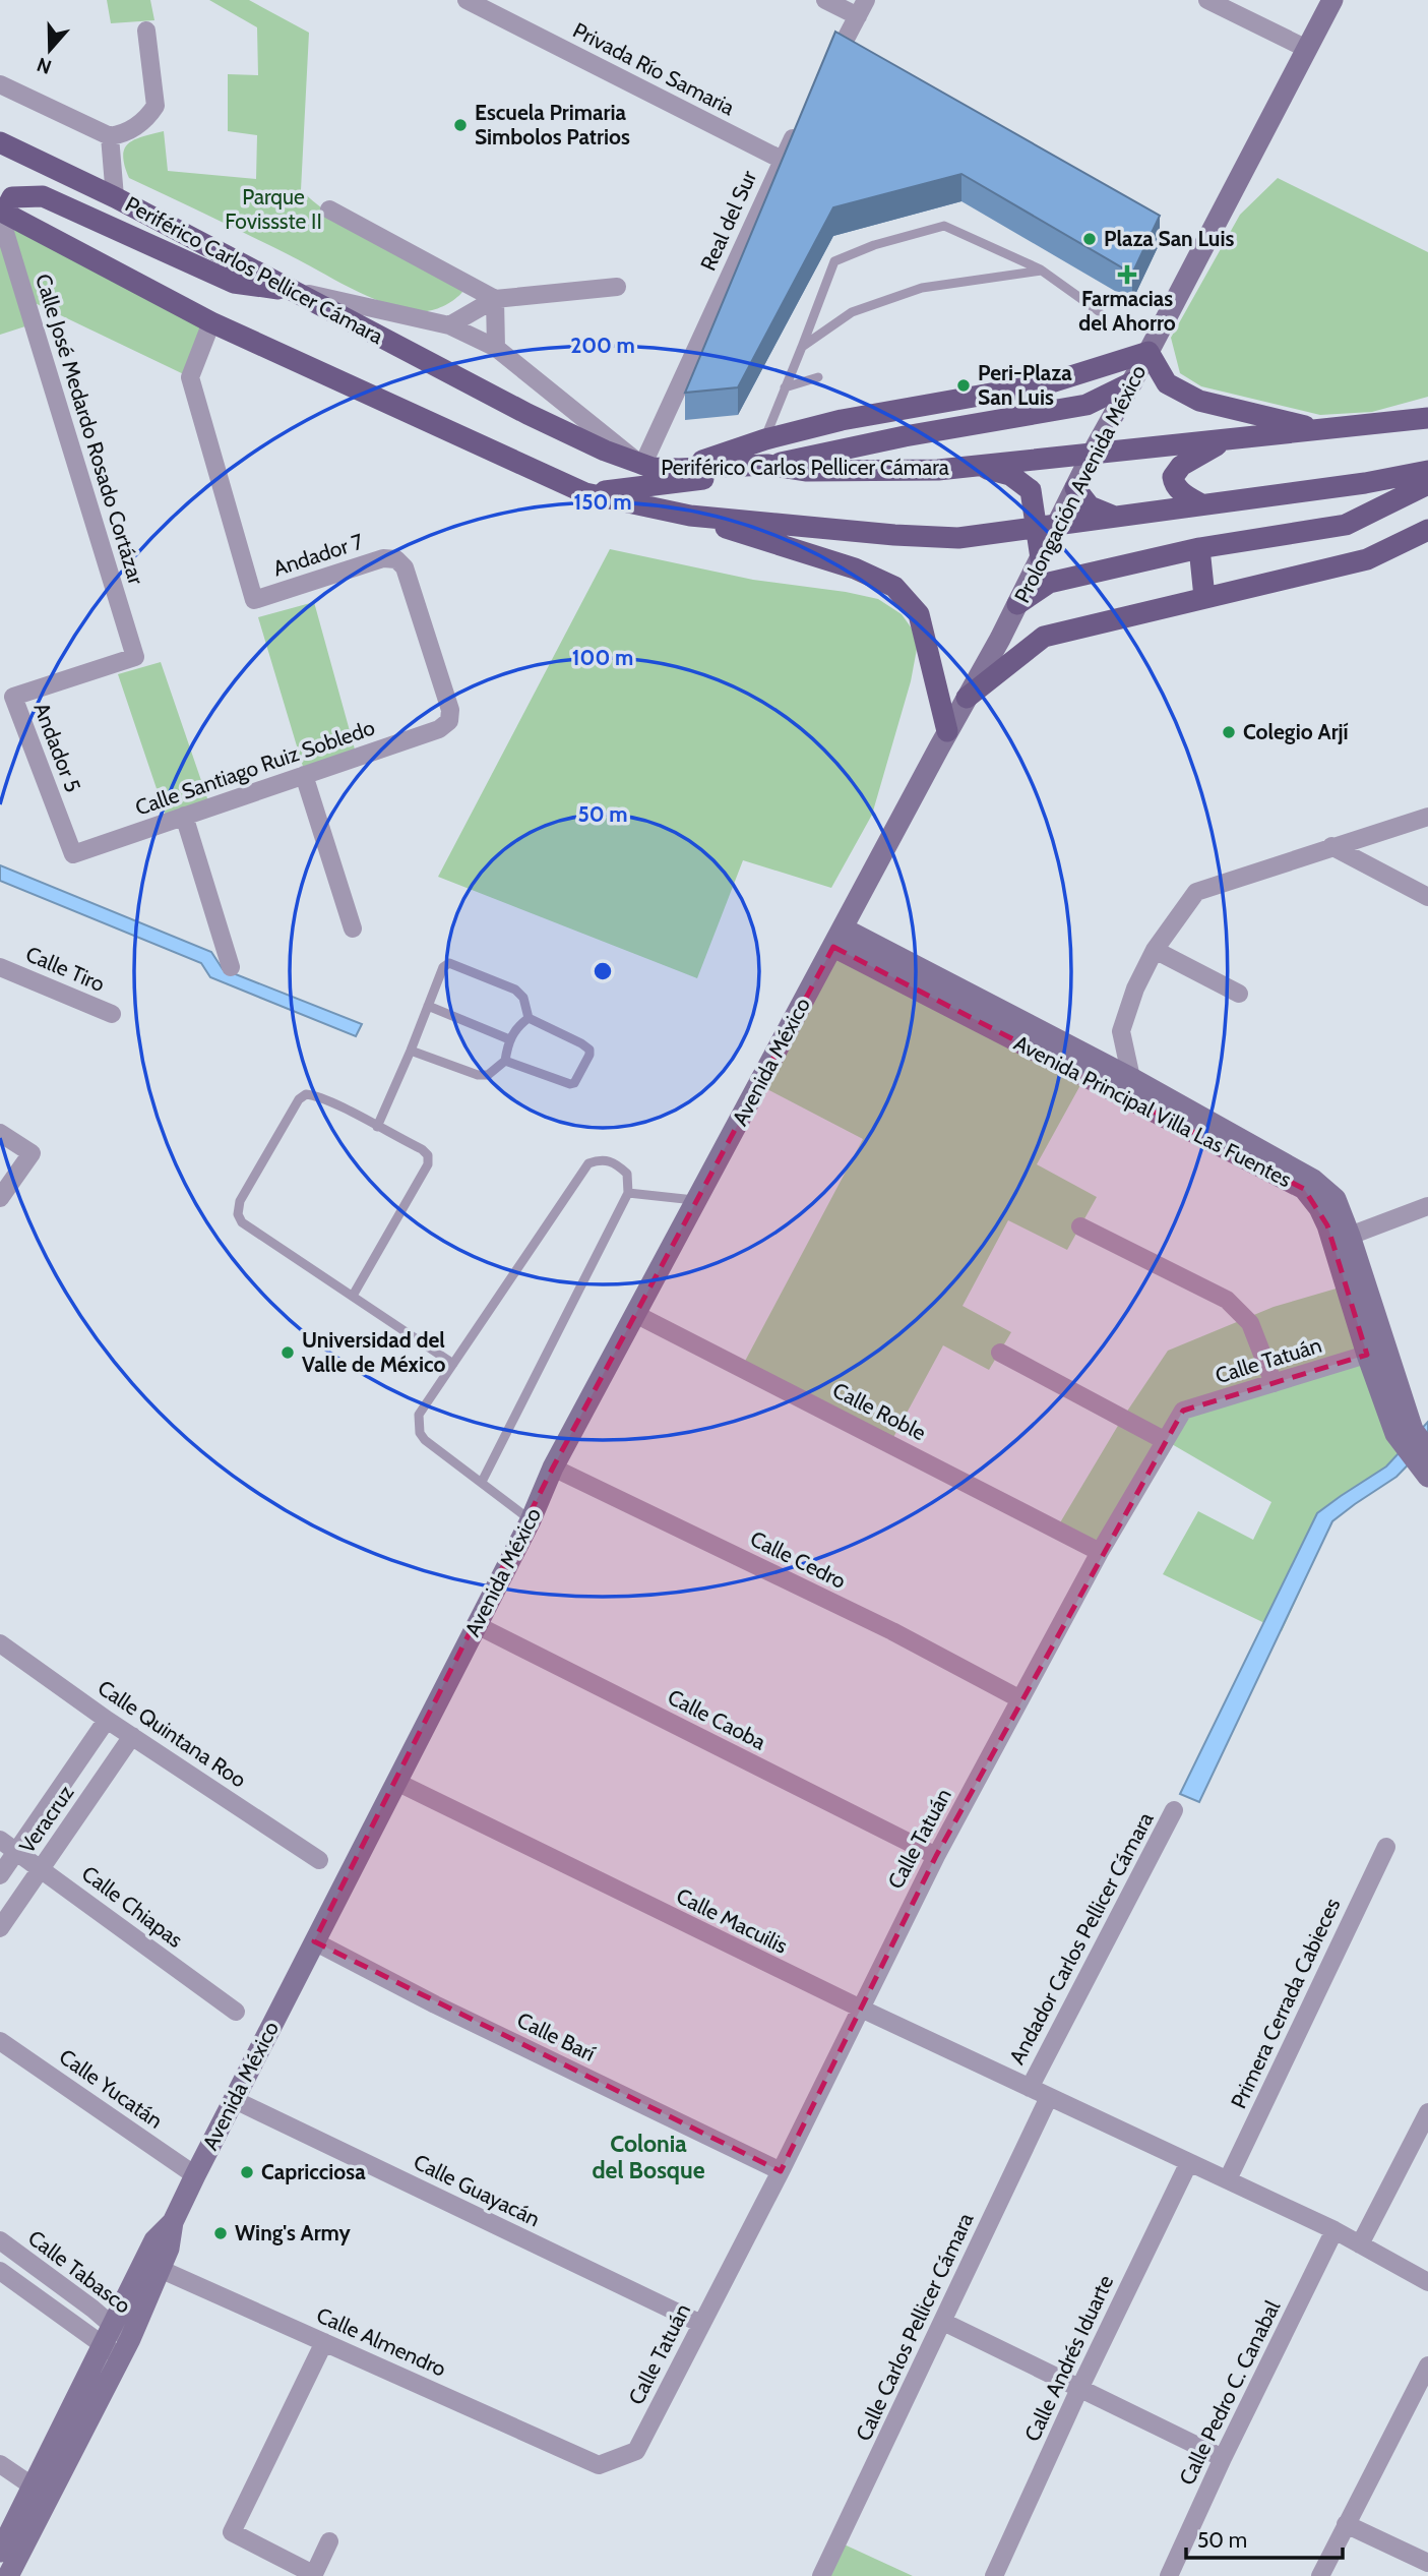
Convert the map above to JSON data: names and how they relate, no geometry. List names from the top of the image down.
{
  "streets": {
    "main road": [
      "Periférico Carlos Pellicer Cámara",
      "Prolongación Avenida México",
      "Avenida México",
      "Avenida Principal Villa Las Fuentes"
    ],
    "street": [
      "Privada Río Samaria",
      "Real del Sur",
      "Calle José Medardo Rosado Cortázar",
      "Andador 7",
      "Andador 5",
      "Calle Santiago Ruiz Sobledo",
      "Calle Tiro",
      "Calle Tatuán",
      "Calle Roble",
      "Calle Cedro",
      "Calle Caoba",
      "Calle Quintana Roo",
      "Veracruz",
      "Calle Chiapas",
      "Calle Macuilis",
      "Andador Carlos Pellicer Cámara",
      "Primera Cerrada Cabieces",
      "Calle Barí",
      "Calle Yucatán",
      "Calle Guayacán",
      "Calle Tabasco",
      "Calle Carlos Pellicer Cámara",
      "Calle Almendro",
      "Calle Andrés Iduarte",
      "Calle Pedro C. Canabal"
    ]
  },
  "crossings": [
    ["Privada Río Samaria", "Real del Sur"],
    ["Real del Sur", "Periférico Carlos Pellicer Cámara"],
    ["Periférico Carlos Pellicer Cámara", "Calle José Medardo Rosado Cortázar"],
    ["Periférico Carlos Pellicer Cámara", "Prolongación Avenida México"],
    ["Periférico Carlos Pellicer Cámara", "Andador 7"],
    ["Calle José Medardo Rosado Cortázar", "Andador 5"],
    ["Prolongación Avenida México", "Avenida México"],
    ["Prolongación Avenida México", "Avenida Principal Villa Las Fuentes"],
    ["Andador 7", "Calle Santiago Ruiz Sobledo"],
    ["Andador 5", "Calle Santiago Ruiz Sobledo"],
    ["Avenida México", "Avenida Principal Villa Las Fuentes"],
    ["Avenida México", "Calle Roble"],
    ["Avenida México", "Calle Cedro"],
    ["Avenida México", "Calle Caoba"],
    ["Avenida México", "Calle Macuilis"],
    ["Avenida México", "Calle Barí"],
    ["Avenida México", "Calle Yucatán"],
    ["Avenida México", "Calle Guayacán"],
    ["Avenida México", "Calle Tabasco"],
    ["Avenida México", "Calle Almendro"],
    ["Avenida Principal Villa Las Fuentes", "Calle Tatuán"],
    ["Calle Tatuán", "Calle Roble"],
    ["Calle Tatuán", "Calle Cedro"],
    ["Calle Tatuán", "Calle Caoba"],
    ["Calle Tatuán", "Calle Macuilis"],
    ["Calle Tatuán", "Calle Barí"],
    ["Calle Tatuán", "Calle Guayacán"],
    ["Calle Tatuán", "Calle Almendro"],
    ["Calle Quintana Roo", "Veracruz"],
    ["Veracruz", "Calle Chiapas"],
    ["Calle Macuilis", "Andador Carlos Pellicer Cámara"],
    ["Calle Macuilis", "Primera Cerrada Cabieces"],
    ["Calle Macuilis", "Calle Carlos Pellicer Cámara"],
    ["Calle Macuilis", "Calle Andrés Iduarte"],
    ["Calle Macuilis", "Calle Pedro C. Canabal"]
  ],
  "districts": ["Colonia del Bosque"],
  "parks": ["Parque Fovissste II"],
  "places": {
    "other": [
      "Escuela Primaria Simbolos Patrios",
      "Plaza San Luis",
      "Peri-Plaza San Luis",
      "Colegio Arjí",
      "Universidad del Valle de México",
      "Capricciosa",
      "Wing's Army"
    ],
    "health": ["Farmacias del Ahorro"]
  },
  "scale_bar": "50 m",
  "north": "bottom",
  "rings": [
    "200 m",
    "150 m",
    "100 m",
    "50 m"
  ]
}
